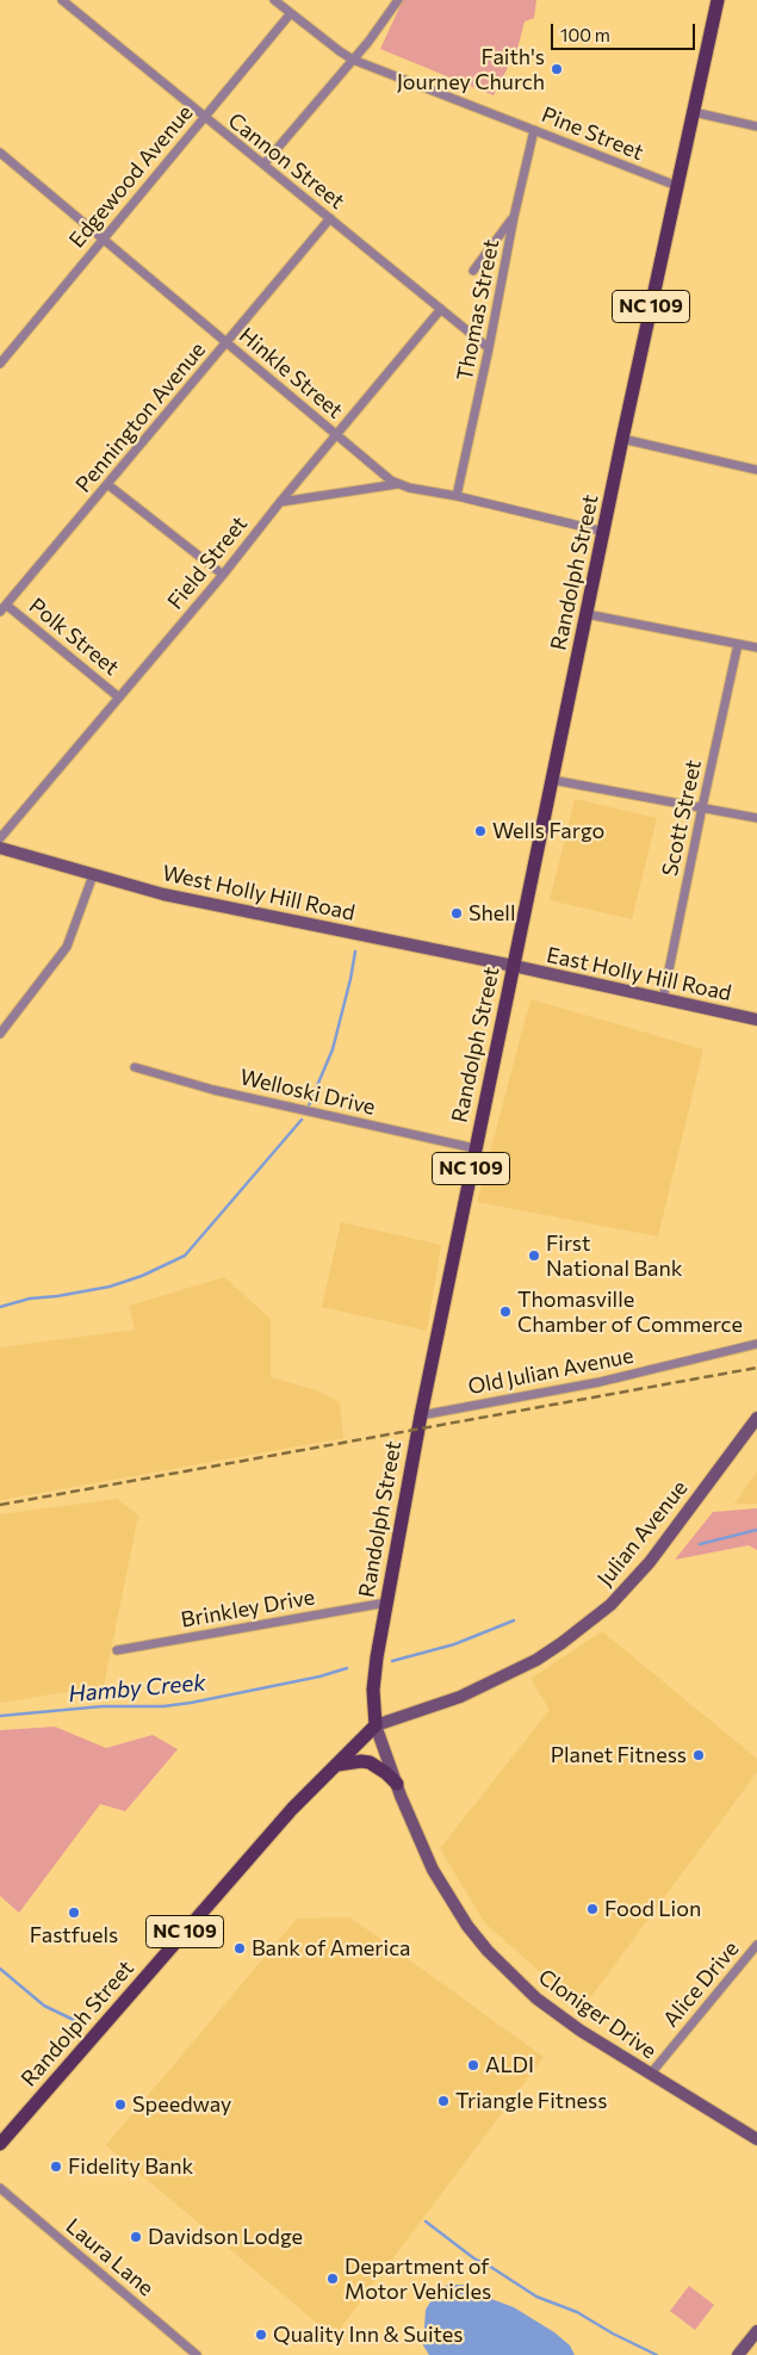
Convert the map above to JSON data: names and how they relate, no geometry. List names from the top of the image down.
{
  "streets": {
    "main road": ["NC 109", "Randolph Street"],
    "street": [
      "Pine Street",
      "Cannon Street",
      "Edgewood Avenue",
      "Thomas Street",
      "Hinkle Street",
      "Pennington Avenue",
      "Field Street",
      "Polk Street",
      "Scott Street",
      "West Holly Hill Road",
      "East Holly Hill Road",
      "Welloski Drive",
      "Old Julian Avenue",
      "Julian Avenue",
      "Brinkley Drive",
      "Alice Drive",
      "Cloniger Drive",
      "Laura Lane"
    ]
  },
  "crossings": [
    ["Pine Street", "Edgewood Avenue"],
    ["Pine Street", "Thomas Street"],
    ["Pine Street", "Randolph Street"],
    ["Cannon Street", "Edgewood Avenue"],
    ["Cannon Street", "Thomas Street"],
    ["Cannon Street", "Pennington Avenue"],
    ["Cannon Street", "Field Street"],
    ["Edgewood Avenue", "Hinkle Street"],
    ["Thomas Street", "Hinkle Street"],
    ["Hinkle Street", "Pennington Avenue"],
    ["Hinkle Street", "Field Street"],
    ["Hinkle Street", "Randolph Street"],
    ["Pennington Avenue", "Polk Street"],
    ["Field Street", "Polk Street"],
    ["Randolph Street", "West Holly Hill Road"],
    ["Randolph Street", "East Holly Hill Road"],
    ["Randolph Street", "Welloski Drive"],
    ["Randolph Street", "Old Julian Avenue"],
    ["Randolph Street", "Julian Avenue"],
    ["Randolph Street", "Brinkley Drive"],
    ["Randolph Street", "Cloniger Drive"],
    ["Scott Street", "East Holly Hill Road"],
    ["West Holly Hill Road", "East Holly Hill Road"],
    ["Julian Avenue", "Cloniger Drive"],
    ["Alice Drive", "Cloniger Drive"]
  ],
  "water": ["Hamby Creek"],
  "places": [
    "Faith's Journey Church",
    "Wells Fargo",
    "Shell",
    "First National Bank",
    "Thomasville Chamber of Commerce",
    "Planet Fitness",
    "Food Lion",
    "Fastfuels",
    "Bank of America",
    "ALDI",
    "Triangle Fitness",
    "Speedway",
    "Fidelity Bank",
    "Davidson Lodge",
    "Department of Motor Vehicles",
    "Quality Inn & Suites"
  ],
  "scale_bar": "100 m"
}
